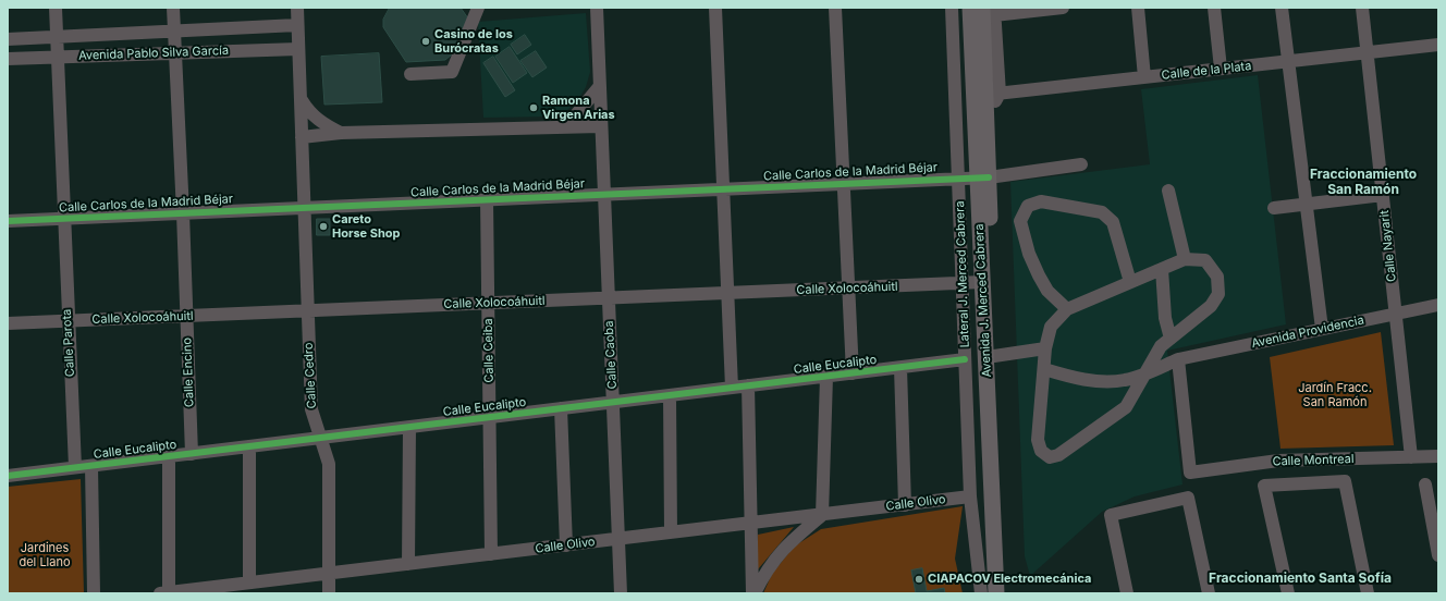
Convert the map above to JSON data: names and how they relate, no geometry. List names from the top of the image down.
{
  "streets": {
    "main road": ["Avenida J. Merced Cabrera"],
    "street": [
      "Avenida Pablo Silva García",
      "Calle de la Plata",
      "Calle Carlos de la Madrid Béjar",
      "Calle Nayarit",
      "Lateral J. Merced Cabrera",
      "Calle Xolocoáhuitl",
      "Avenida Providencia",
      "Calle Parota",
      "Calle Ceiba",
      "Calle Caoba",
      "Calle Eucalipto",
      "Calle Encino",
      "Calle Cedro",
      "Calle Montreal",
      "Calle Olivo"
    ]
  },
  "crossings": [
    ["Avenida Pablo Silva García", "Calle Parota"],
    ["Avenida Pablo Silva García", "Calle Encino"],
    ["Avenida Pablo Silva García", "Calle Cedro"],
    ["Calle de la Plata", "Calle Nayarit"],
    ["Calle de la Plata", "Avenida J. Merced Cabrera"],
    ["Calle Carlos de la Madrid Béjar", "Lateral J. Merced Cabrera"],
    ["Calle Carlos de la Madrid Béjar", "Avenida J. Merced Cabrera"],
    ["Calle Carlos de la Madrid Béjar", "Calle Parota"],
    ["Calle Carlos de la Madrid Béjar", "Calle Ceiba"],
    ["Calle Carlos de la Madrid Béjar", "Calle Caoba"],
    ["Calle Carlos de la Madrid Béjar", "Calle Encino"],
    ["Calle Carlos de la Madrid Béjar", "Calle Cedro"],
    ["Calle Nayarit", "Avenida Providencia"],
    ["Calle Nayarit", "Calle Montreal"],
    ["Lateral J. Merced Cabrera", "Calle Xolocoáhuitl"],
    ["Lateral J. Merced Cabrera", "Calle Eucalipto"],
    ["Lateral J. Merced Cabrera", "Calle Olivo"],
    ["Calle Xolocoáhuitl", "Avenida J. Merced Cabrera"],
    ["Calle Xolocoáhuitl", "Calle Parota"],
    ["Calle Xolocoáhuitl", "Calle Ceiba"],
    ["Calle Xolocoáhuitl", "Calle Caoba"],
    ["Calle Xolocoáhuitl", "Calle Encino"],
    ["Calle Xolocoáhuitl", "Calle Cedro"],
    ["Avenida Providencia", "Calle Montreal"],
    ["Calle Parota", "Calle Eucalipto"],
    ["Calle Ceiba", "Calle Eucalipto"],
    ["Calle Ceiba", "Calle Olivo"],
    ["Calle Caoba", "Calle Eucalipto"],
    ["Calle Caoba", "Calle Olivo"],
    ["Calle Eucalipto", "Calle Encino"],
    ["Calle Eucalipto", "Calle Cedro"],
    ["Calle Cedro", "Calle Olivo"]
  ],
  "districts": ["Fraccionamiento San Ramón", "Fraccionamiento Santa Sofía"],
  "parks": ["Jardín Fracc. San Ramón", "Jardines del Llano"],
  "places": [
    "Casino de los Burócratas",
    "Ramona Virgen Arias",
    "Careto Horse Shop",
    "CIAPACOV Electromecánica"
  ]
}
